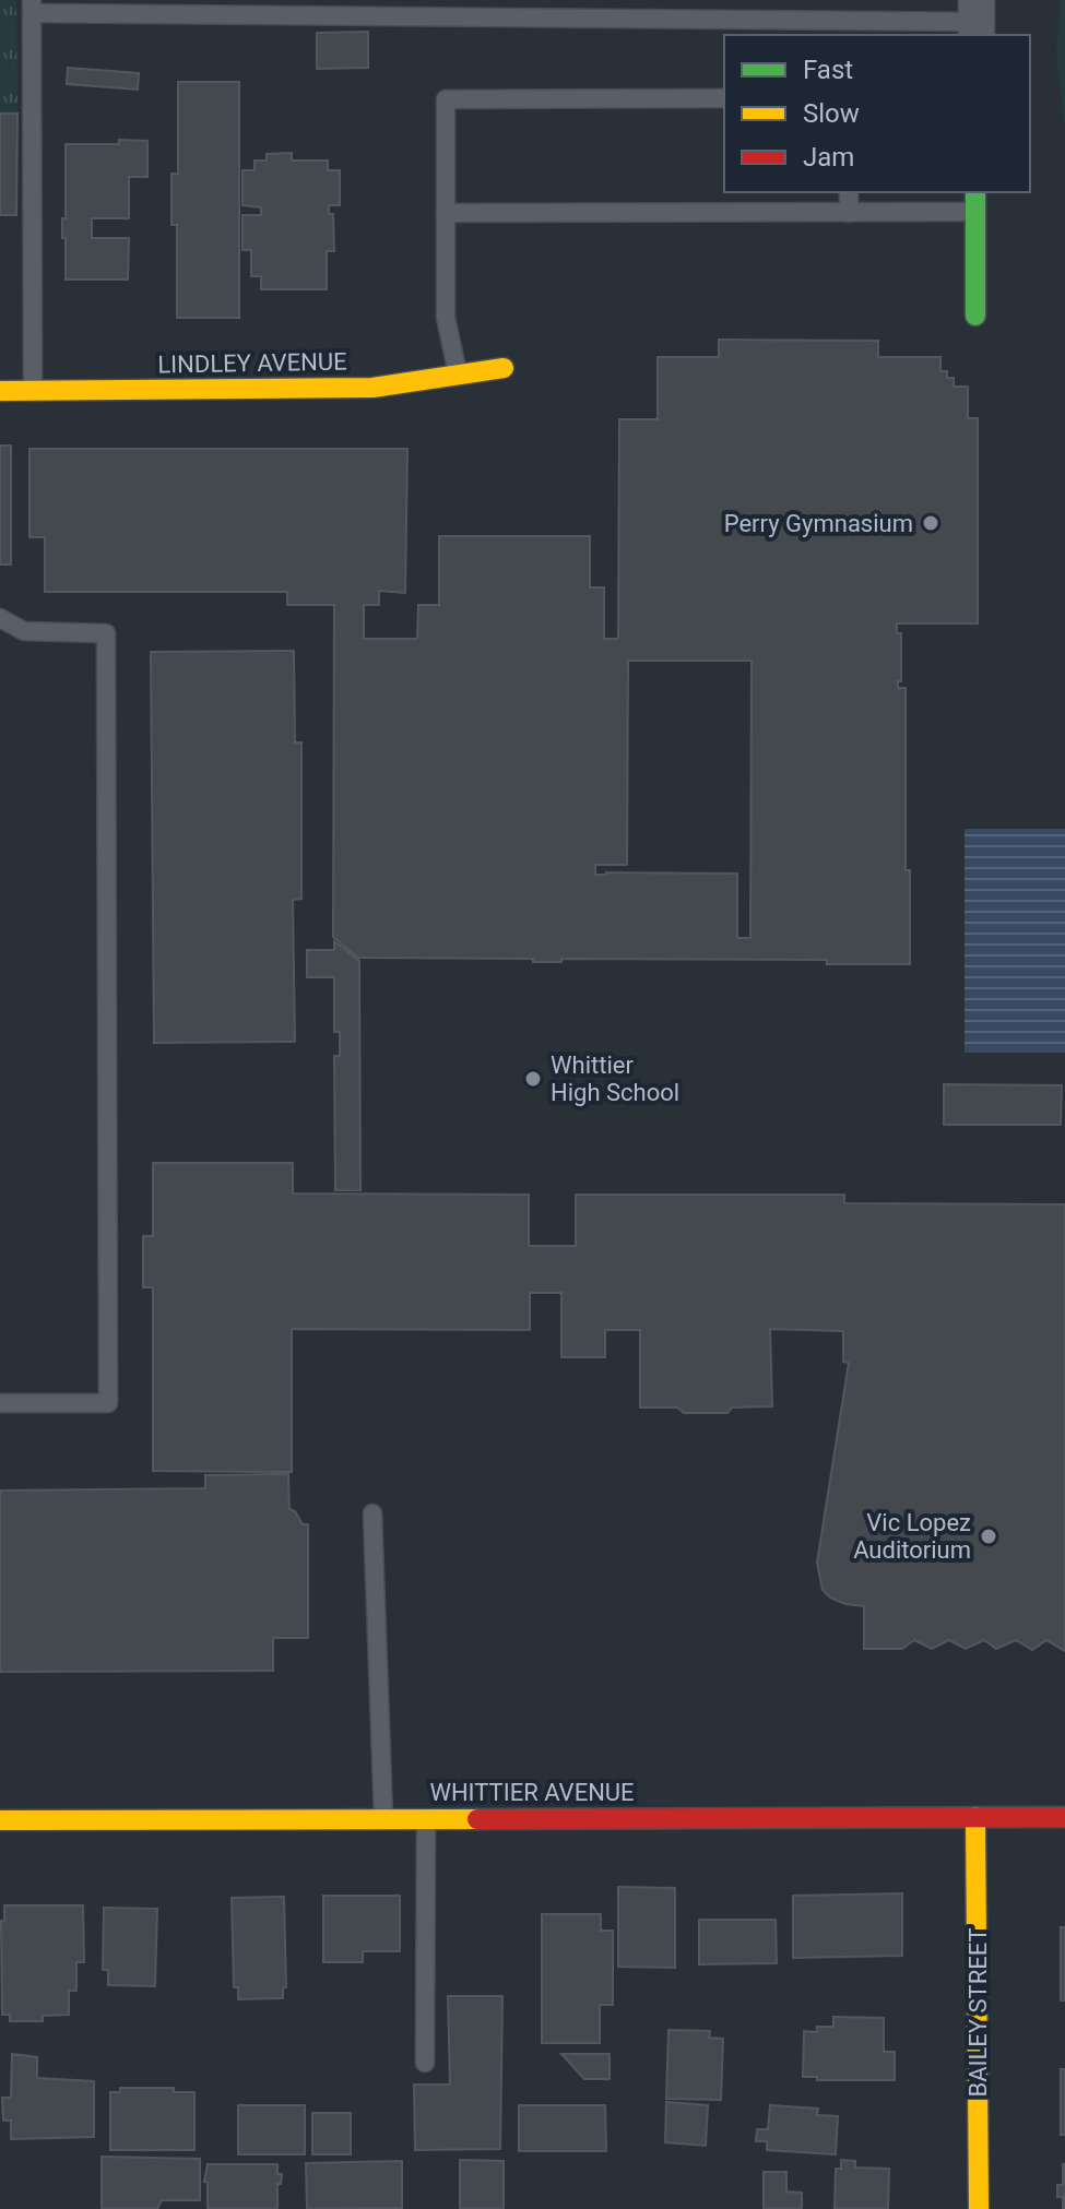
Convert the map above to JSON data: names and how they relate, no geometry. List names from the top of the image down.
{
  "streets": {
    "street": ["LINDLEY AVENUE", "WHITTIER AVENUE", "BAILEY STREET"]
  },
  "crossings": [
    ["WHITTIER AVENUE", "BAILEY STREET"]
  ],
  "places": ["Perry Gymnasium", "Whittier High School", "Vic Lopez Auditorium"],
  "legend": ["Fast", "Slow", "Jam"]
}
